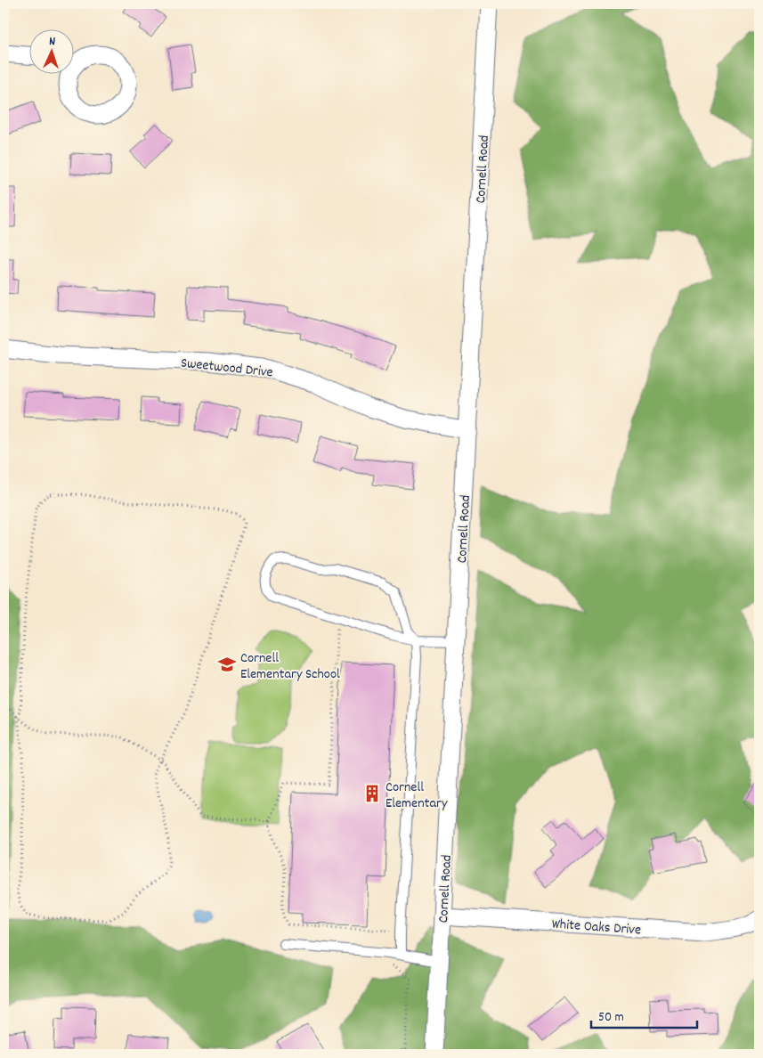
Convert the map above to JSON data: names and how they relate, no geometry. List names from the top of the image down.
{
  "streets": {
    "street": ["Cornell Road", "Sweetwood Drive", "White Oaks Drive"]
  },
  "crossings": [
    ["Cornell Road", "Sweetwood Drive"],
    ["Cornell Road", "White Oaks Drive"]
  ],
  "places": {
    "school or university": ["Cornell Elementary School"],
    "building": ["Cornell Elementary"]
  },
  "scale_bar": "50 m",
  "north": "top"
}
